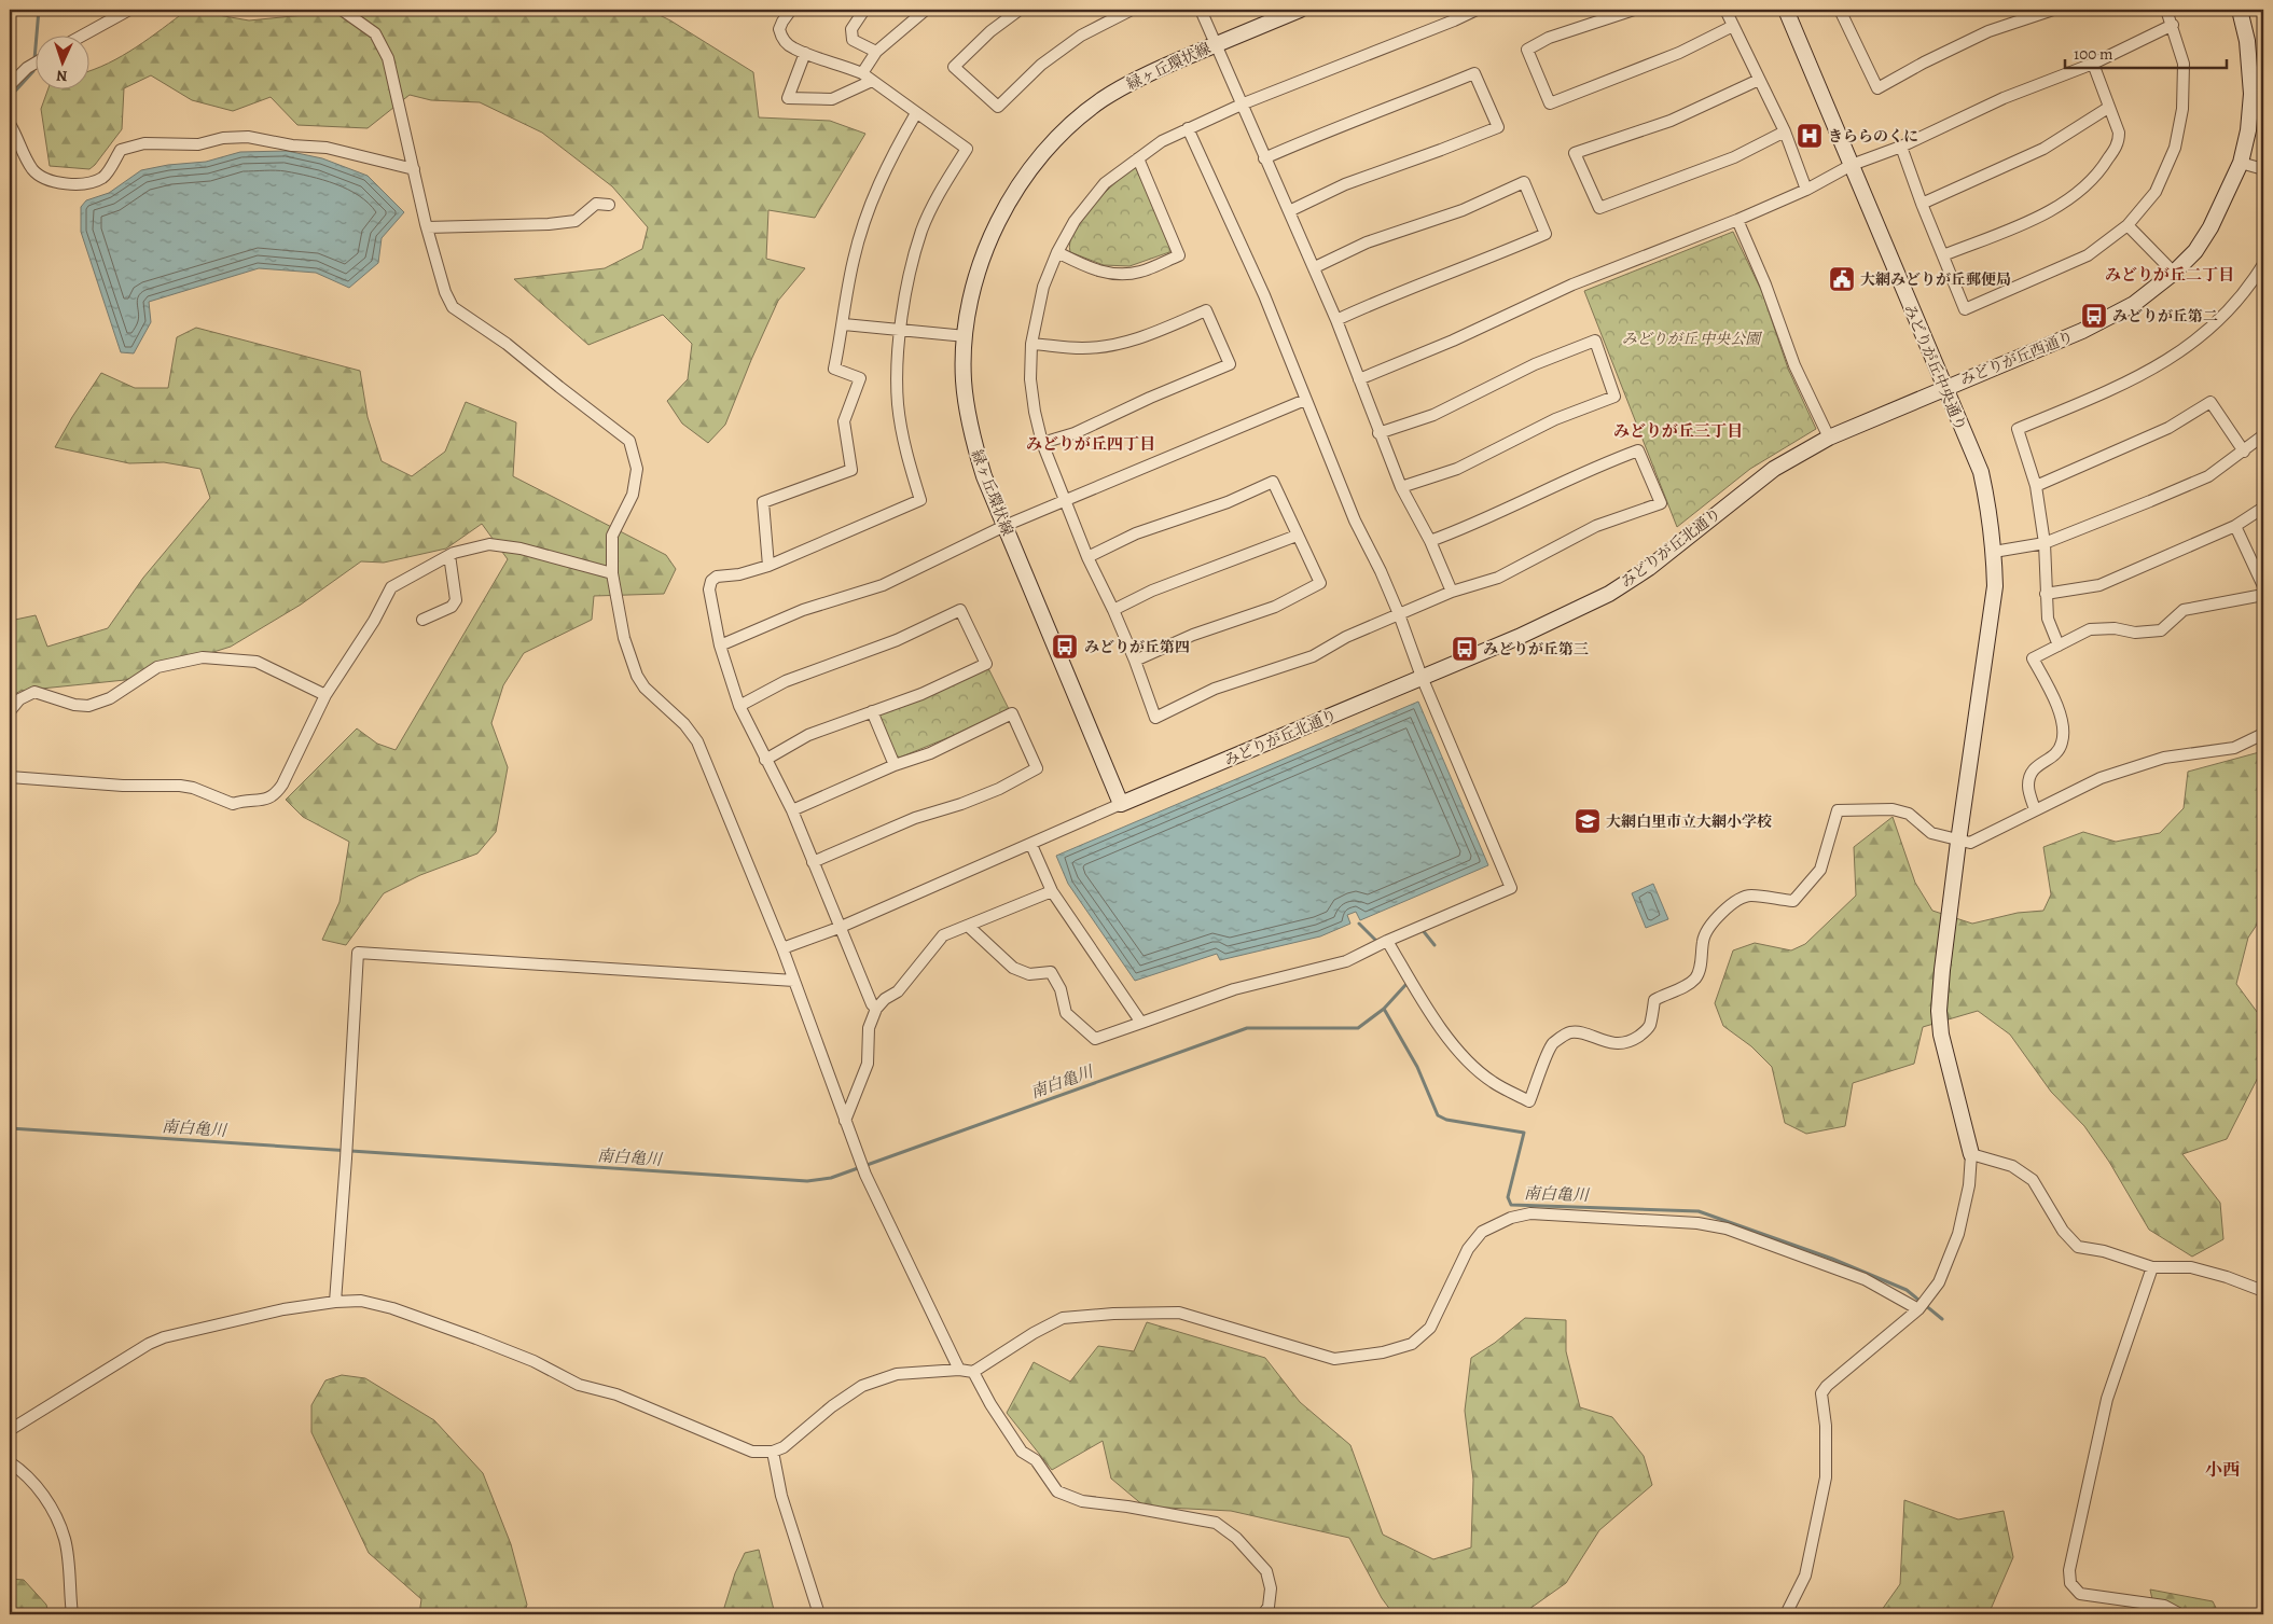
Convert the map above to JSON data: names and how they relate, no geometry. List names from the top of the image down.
{
  "streets": {
    "street": [
      "緑ヶ丘環状線",
      "みどりが丘西通り",
      "みどりが丘中央通り",
      "みどりが丘北通り"
    ]
  },
  "crossings": [
    ["緑ヶ丘環状線", "みどりが丘北通り"],
    ["みどりが丘西通り", "みどりが丘中央通り"],
    ["みどりが丘西通り", "みどりが丘北通り"],
    ["みどりが丘中央通り", "みどりが丘北通り"]
  ],
  "districts": [
    "みどりが丘二丁目",
    "みどりが丘三丁目",
    "みどりが丘四丁目",
    "小西"
  ],
  "water": ["南白亀川"],
  "parks": ["みどりが丘 中央公園"],
  "places": {
    "hospital": ["きららのくに"],
    "public building": ["大網みどりが丘郵便局"],
    "bus stop": ["みどりが丘第二", "みどりが丘第四", "みどりが丘第三"],
    "school or university": ["大網白里市立大網小学校"]
  },
  "scale_bar": "100 m",
  "north": "bottom"
}
